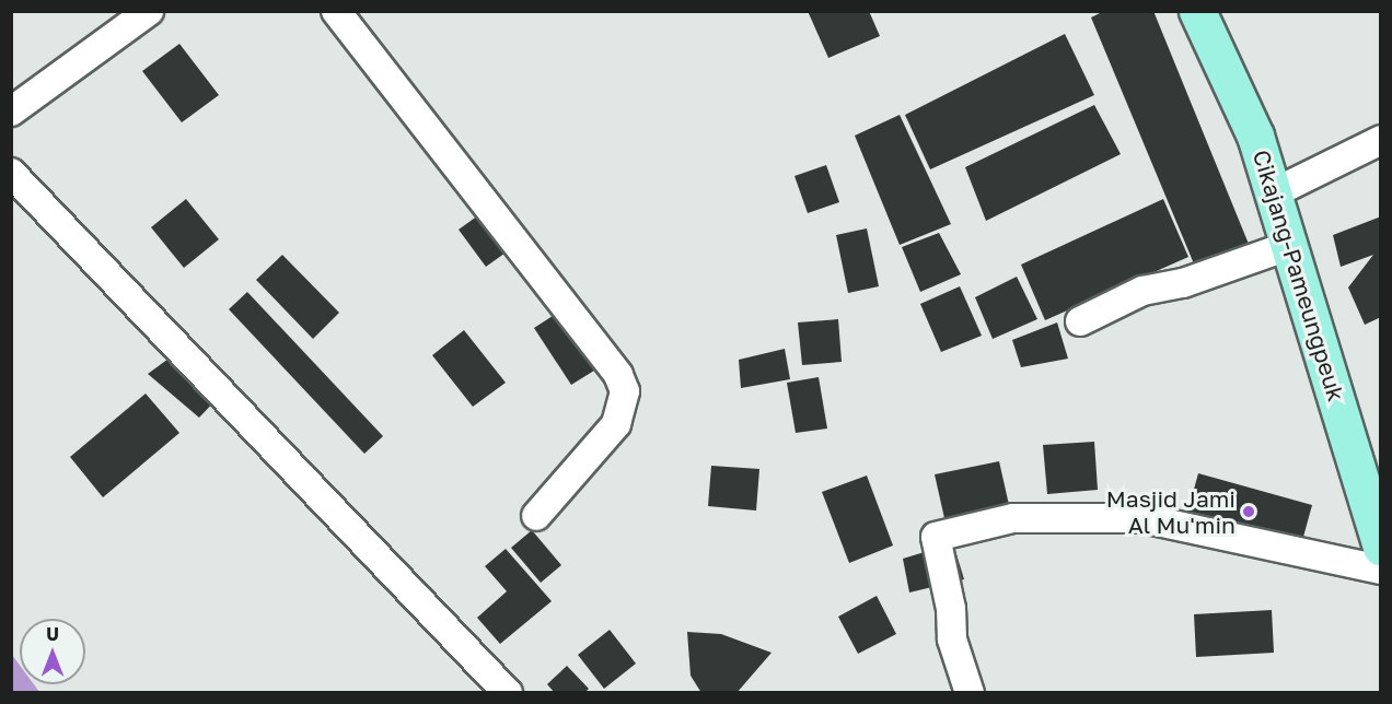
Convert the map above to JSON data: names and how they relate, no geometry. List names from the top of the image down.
{
  "streets": {
    "main road": ["Cikajang-Pameungpeuk"]
  },
  "places": ["Masjid Jami Al Mu'min"],
  "north": "top"
}
